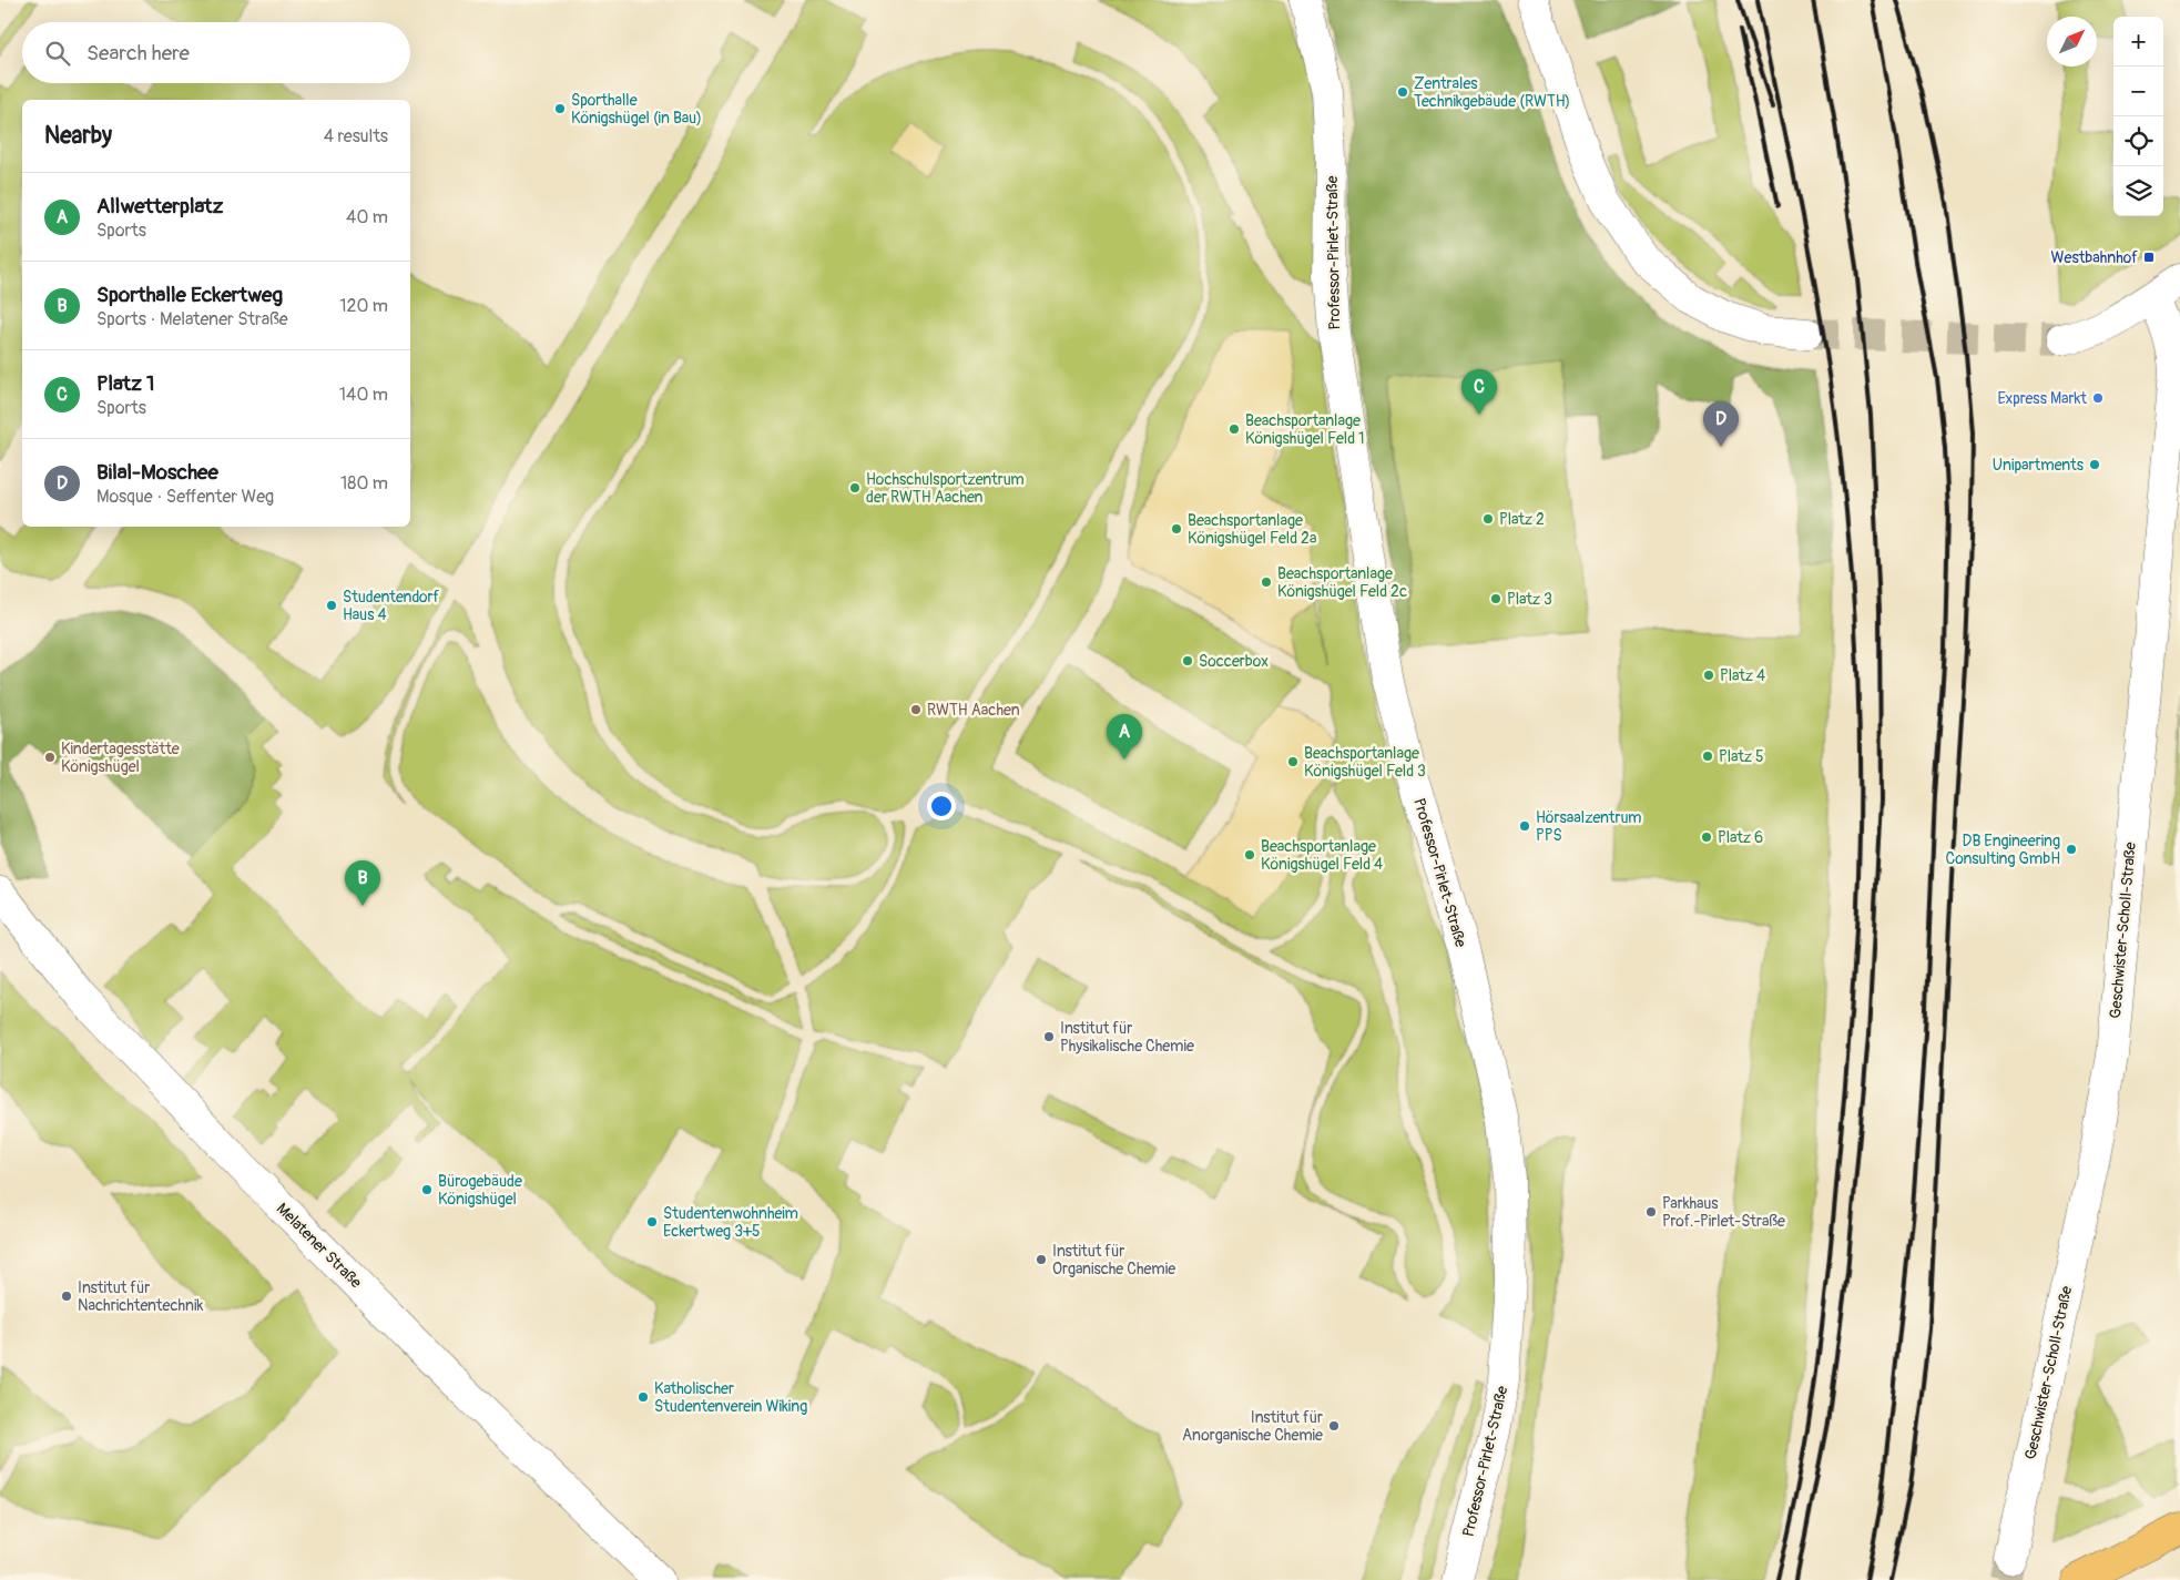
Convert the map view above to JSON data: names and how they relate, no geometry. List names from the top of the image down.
{
  "streets": {
    "street": ["Professor-Pirlet-Straße", "Geschwister-Scholl-Straße", "Melatener Straße"]
  },
  "places": {
    "other": [
      "Zentrales Technikgebäude (RWTH)",
      "Sporthalle Königshügel (in Bau)",
      "Express Markt",
      "Beachsportanlage Königshügel Feld 1",
      "Unipartments",
      "Hochschulsportzentrum der RWTH Aachen",
      "Platz 2",
      "Beachsportanlage Königshügel Feld 2a",
      "Beachsportanlage Königshügel Feld 2c",
      "Platz 3",
      "Studentendorf Haus 4",
      "Soccerbox",
      "Platz 4",
      "RWTH Aachen",
      "Platz 5",
      "Kindertagesstätte Königshügel",
      "Beachsportanlage Königshügel Feld 3",
      "Hörsaalzentrum PPS",
      "Platz 6",
      "DB Engineering Consulting GmbH",
      "Beachsportanlage Königshügel Feld 4",
      "Institut für Physikalische Chemie",
      "Bürogebäude Königshügel",
      "Parkhaus Prof.-Pirlet-Straße",
      "Studentenwohnheim Eckertweg 3+5",
      "Institut für Organische Chemie",
      "Institut für Nachrichtentechnik",
      "Katholischer Studentenverein Wiking",
      "Institut für Anorganische Chemie"
    ],
    "transit": ["Westbahnhof"]
  },
  "north": "top right",
  "page": {
    "map_buttons": ["+", "−"],
    "search": "Search here",
    "heading": ["Nearby", "4 results"],
    "list": [
      {
        "mark": "A",
        "name": "Allwetterplatz",
        "note": "Sports",
        "value": "40 m"
      },
      {
        "mark": "B",
        "name": "Sporthalle Eckertweg",
        "note": "Sports · Melatener Straße",
        "value": "120 m"
      },
      {
        "mark": "C",
        "name": "Platz 1",
        "note": "Sports",
        "value": "140 m"
      },
      {
        "mark": "D",
        "name": "Bilal-Moschee",
        "note": "Mosque · Seffenter Weg",
        "value": "180 m"
      }
    ],
    "pins": [
      "C",
      "D",
      "A",
      "B"
    ]
  }
}
